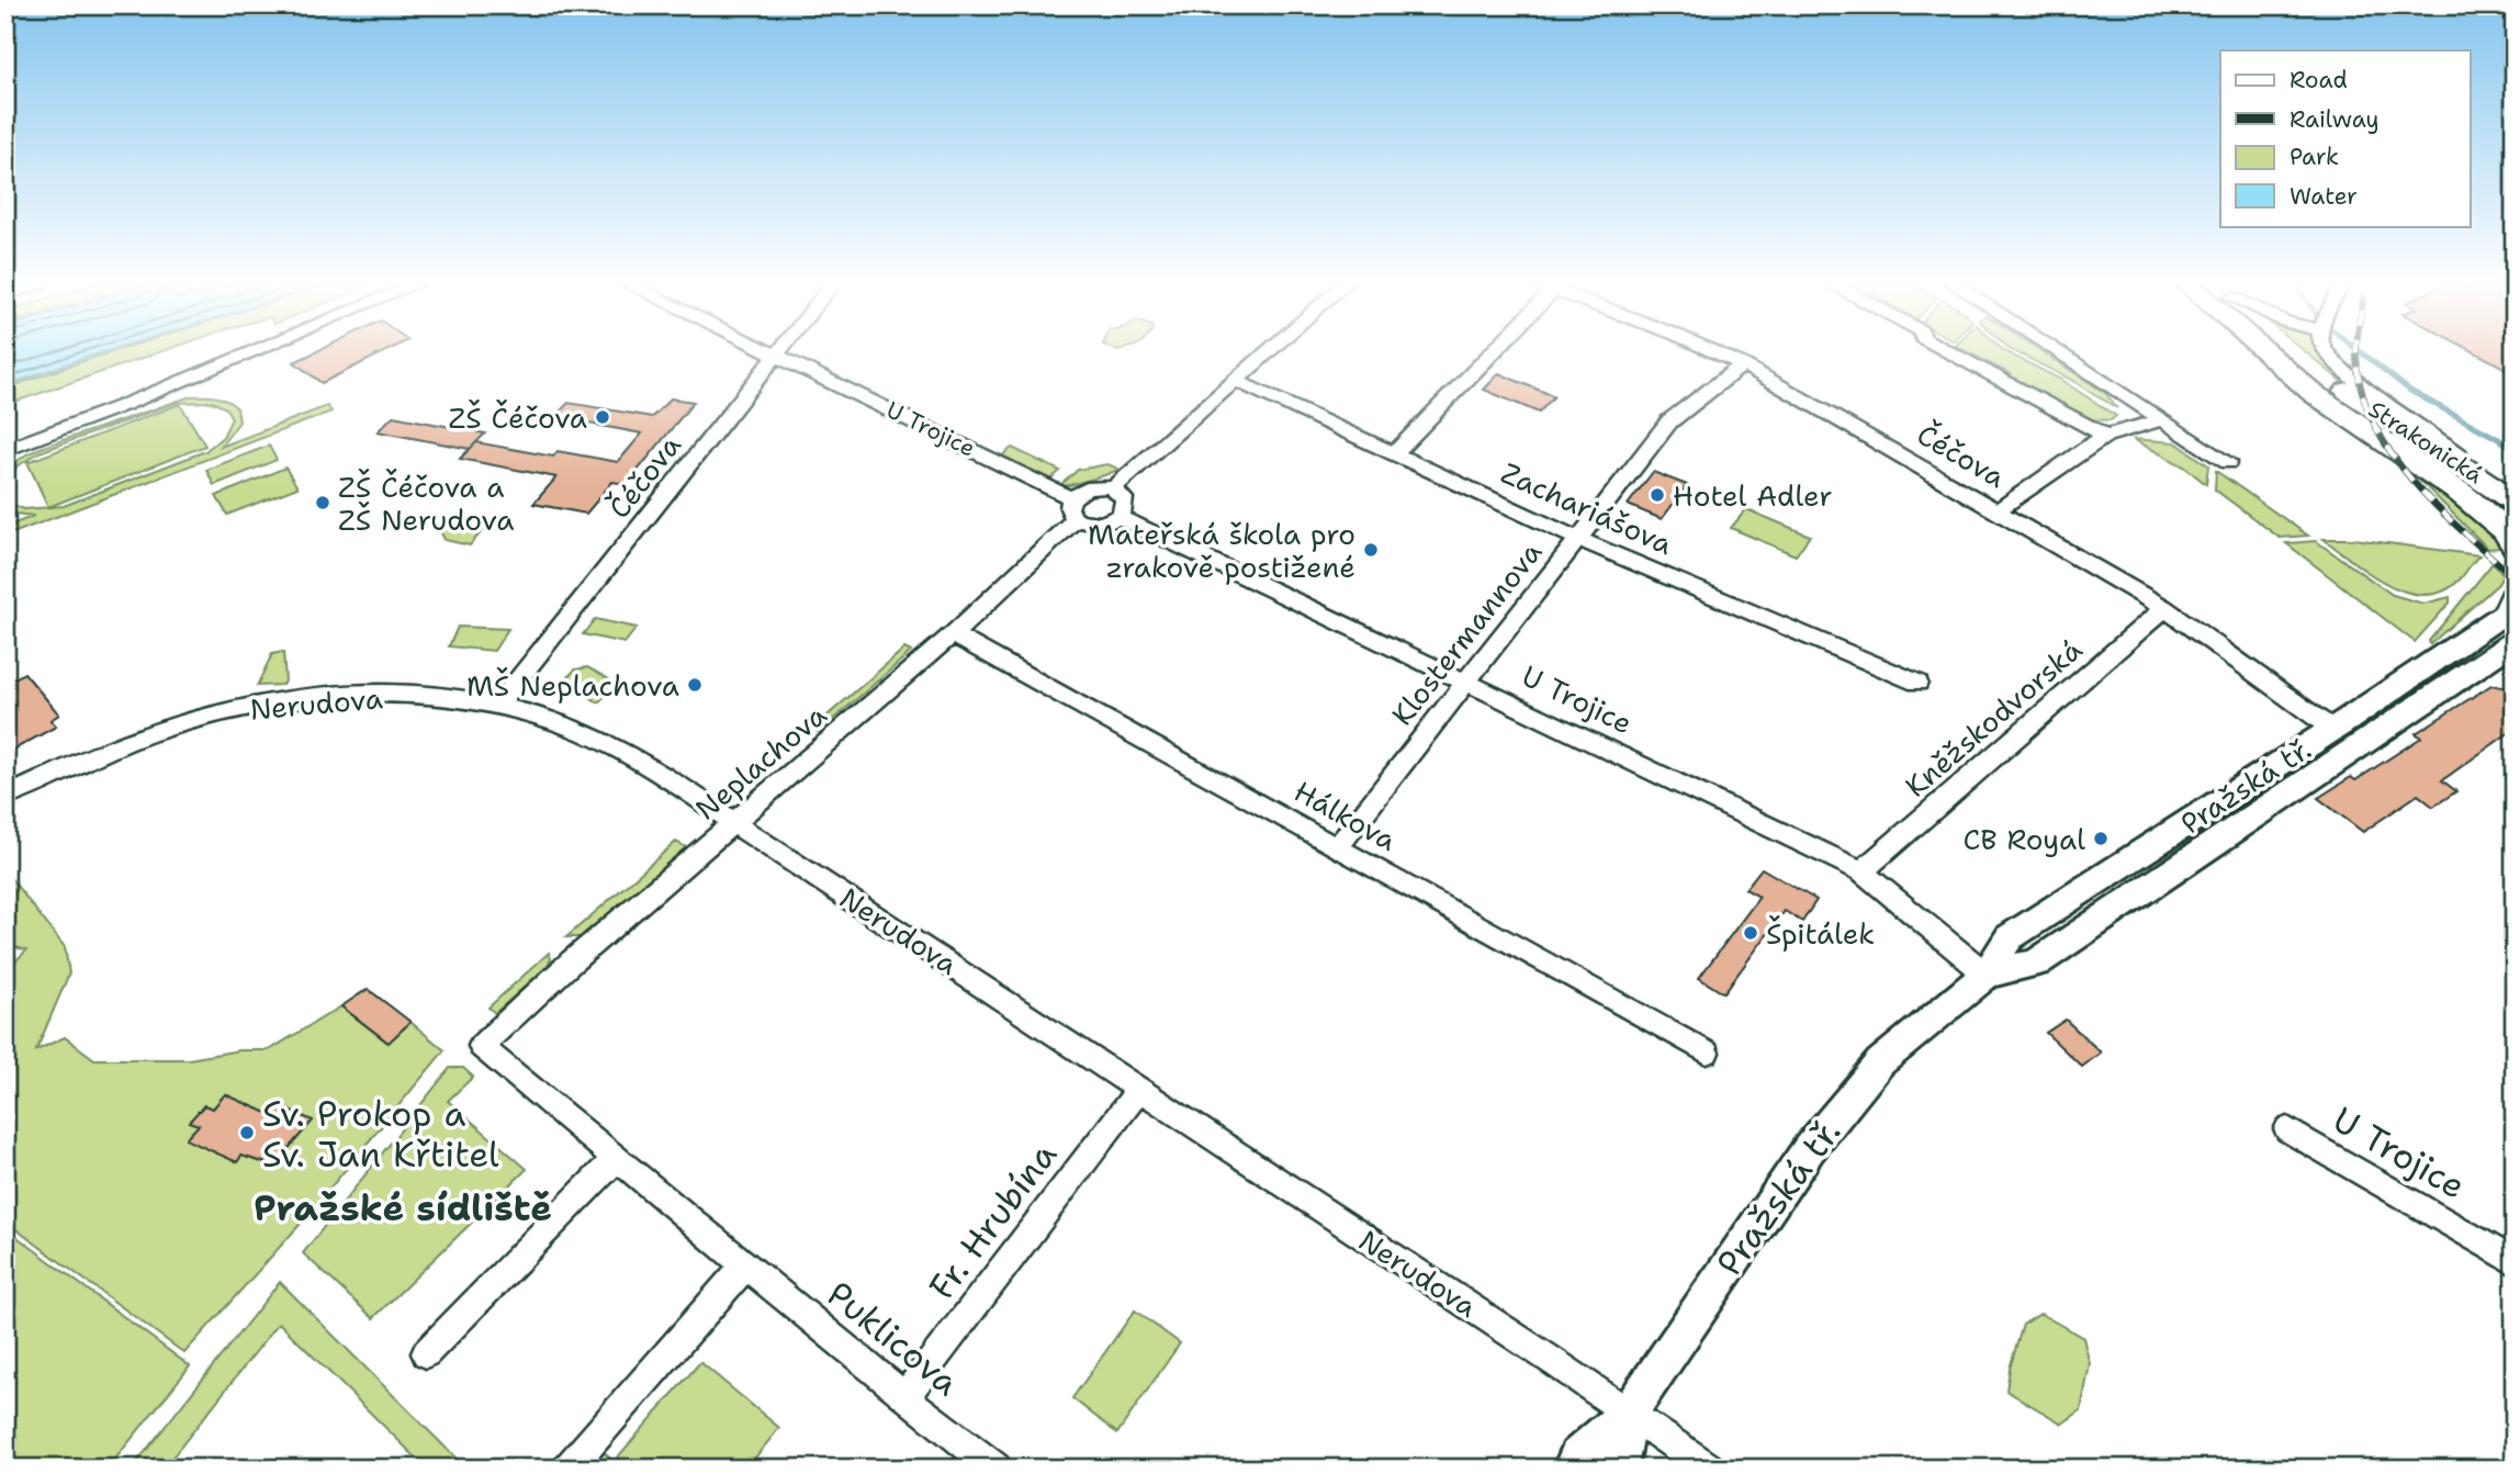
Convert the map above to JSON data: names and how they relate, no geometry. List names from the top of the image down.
{
  "streets": {
    "main road": ["Strakonická"],
    "street": [
      "U Trojice",
      "Čéčova",
      "Zachariášova",
      "Klostermannova",
      "Nerudova",
      "Kněžskodvorská",
      "Neplachova",
      "Pražská tř.",
      "Hálkova",
      "Fr. Hrubína",
      "Puklicova"
    ]
  },
  "crossings": [
    ["U Trojice", "Čéčova"],
    ["U Trojice", "Klostermannova"],
    ["U Trojice", "Kněžskodvorská"],
    ["U Trojice", "Neplachova"],
    ["U Trojice", "Pražská tř."],
    ["Čéčova", "Klostermannova"],
    ["Čéčova", "Nerudova"],
    ["Čéčova", "Kněžskodvorská"],
    ["Čéčova", "Pražská tř."],
    ["Zachariášova", "Klostermannova"],
    ["Klostermannova", "Hálkova"],
    ["Nerudova", "Neplachova"],
    ["Nerudova", "Pražská tř."],
    ["Nerudova", "Fr. Hrubína"],
    ["Neplachova", "Hálkova"],
    ["Neplachova", "Puklicova"],
    ["Fr. Hrubína", "Puklicova"]
  ],
  "districts": ["Pražské sídliště"],
  "places": [
    "ZŠ Čéčova",
    "Hotel Adler",
    "ZŠ Čéčova a ZŠ Nerudova",
    "Mateřská škola pro zrakově postižené",
    "MŠ Neplachova",
    "CB Royal",
    "Špitálek",
    "Sv. Prokop a Sv. Jan Křtitel"
  ],
  "legend": [
    "Road",
    "Railway",
    "Park",
    "Water"
  ]
}
